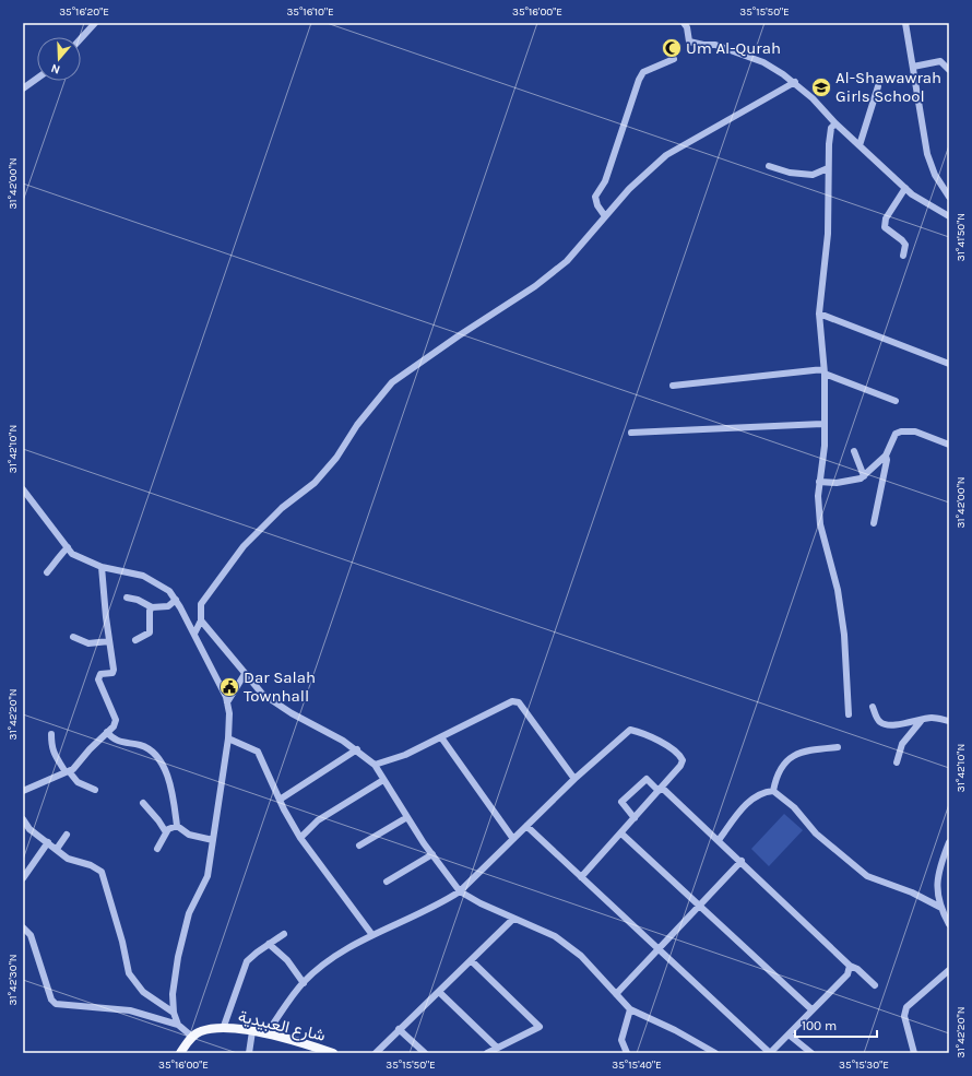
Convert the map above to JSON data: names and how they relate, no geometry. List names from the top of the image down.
{
  "streets": {
    "main road": ["شارع العبيدية"]
  },
  "places": {
    "mosque": ["Um Al-Qurah"],
    "school or university": ["Al-Shawawrah Girls School"],
    "public building": ["Dar Salah Townhall"]
  },
  "scale_bar": "100 m",
  "north": "bottom",
  "coordinates": [
    "35°16'20\"E",
    "35°16'10\"E",
    "35°16'00\"E",
    "35°15'50\"E",
    "31°42'00\"N",
    "31°41'50\"N",
    "31°42'10\"N",
    "31°42'20\"N",
    "31°42'30\"N",
    "35°15'40\"E",
    "35°15'30\"E"
  ]
}
